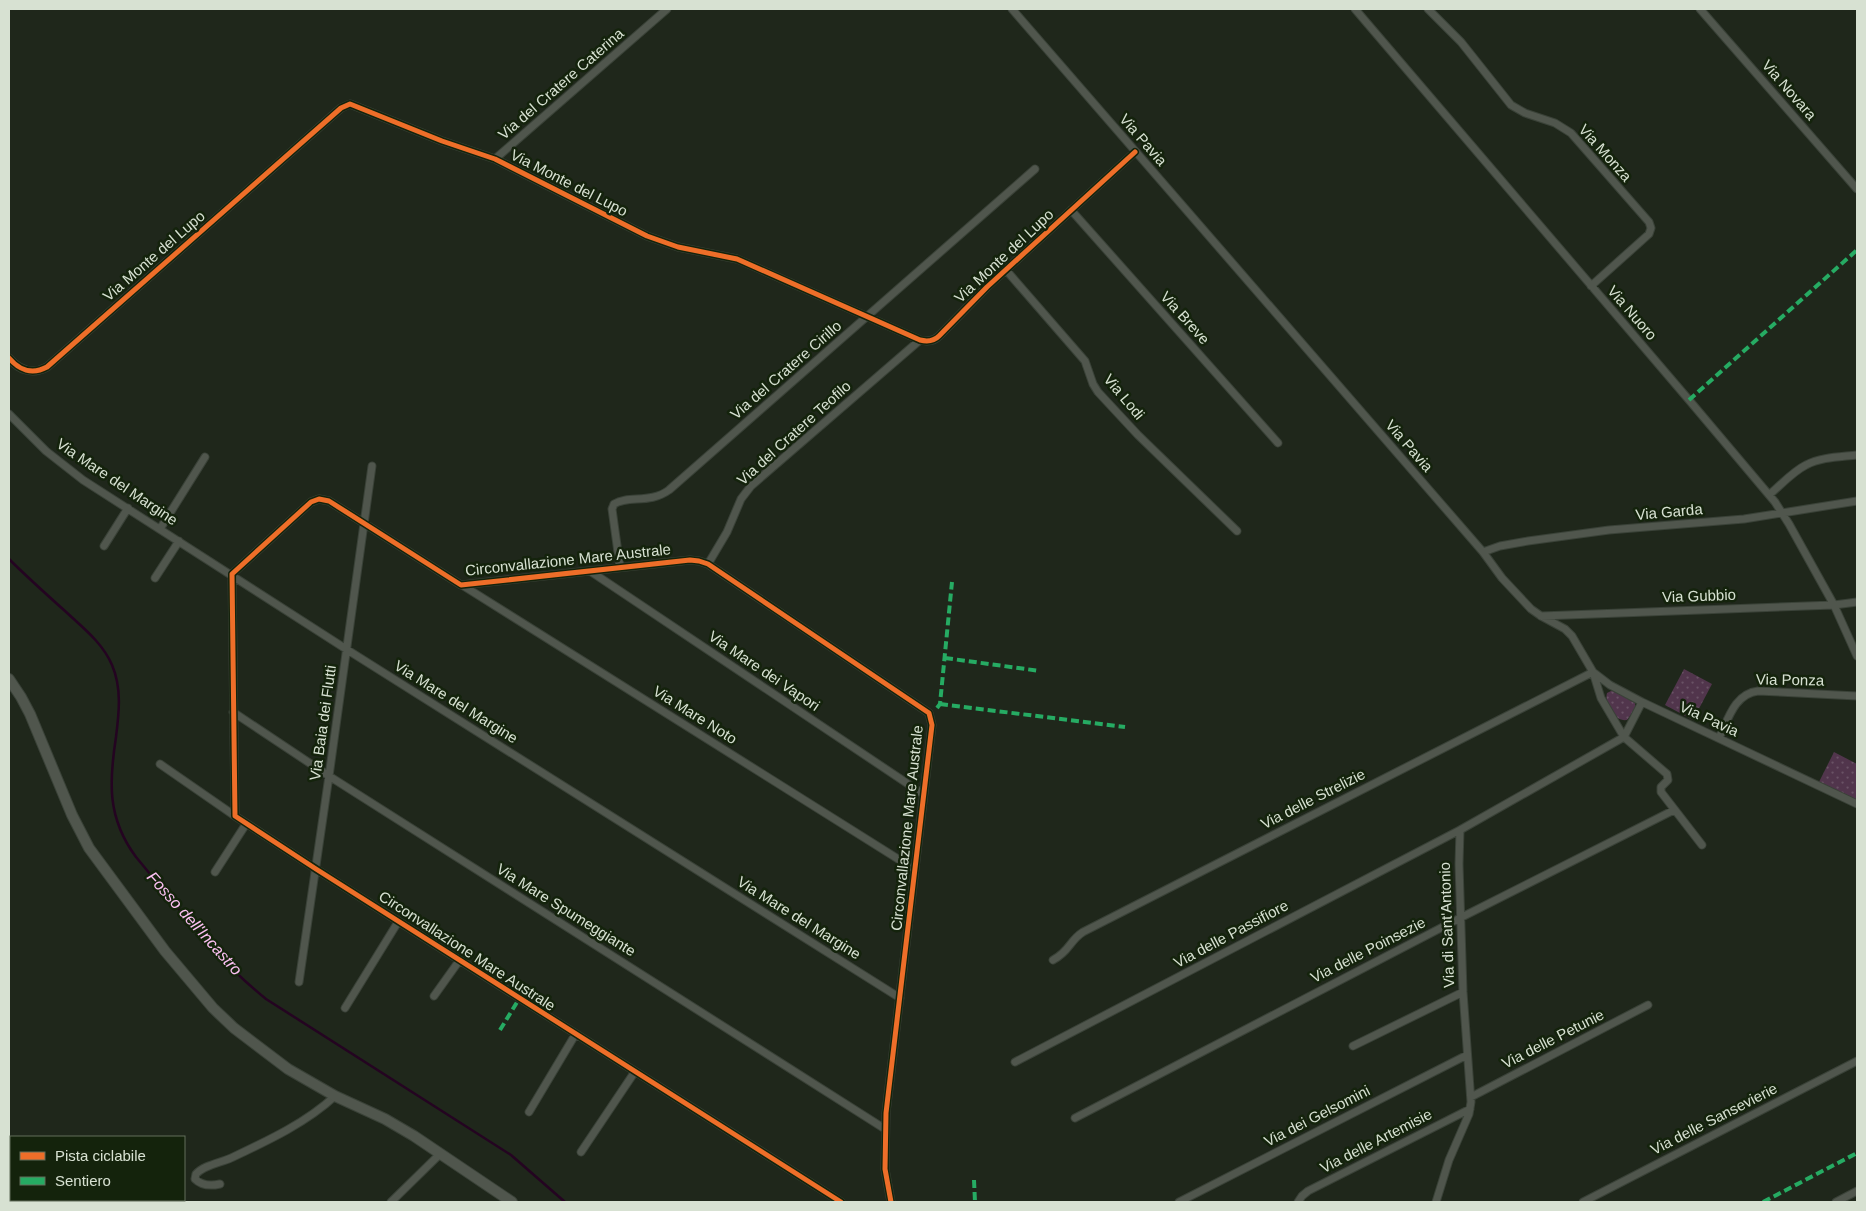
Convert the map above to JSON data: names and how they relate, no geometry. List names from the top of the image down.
{
  "streets": {
    "street": [
      "Via del Cratere Caterina",
      "Via Novara",
      "Via Pavia",
      "Via Monza",
      "Via Monte del Lupo",
      "Via Nuoro",
      "Via Breve",
      "Via del Cratere Cirillo",
      "Via Lodi",
      "Via del Cratere Teofilo",
      "Via Mare del Margine",
      "Via Garda",
      "Circonvallazione Mare Australe",
      "Via Gubbio",
      "Via Mare dei Vapori",
      "Via Ponza",
      "Via Mare Noto",
      "Via Baia dei Flutti",
      "Via delle Strelizie",
      "Via Mare Spumeggiante",
      "Via di Sant'Antonio",
      "Via delle Passifiore",
      "Via delle Poinsezie",
      "Via delle Petunie",
      "Via dei Gelsomini",
      "Via delle Sansevierie",
      "Via delle Artemisie"
    ]
  },
  "crossings": [
    ["Via del Cratere Caterina", "Via Monte del Lupo"],
    ["Via Pavia", "Via Monte del Lupo"],
    ["Via Pavia", "Via Garda"],
    ["Via Pavia", "Via Gubbio"],
    ["Via Pavia", "Via Ponza"],
    ["Via Pavia", "Via delle Strelizie"],
    ["Via Monza", "Via Nuoro"],
    ["Via Monte del Lupo", "Via Breve"],
    ["Via Monte del Lupo", "Via del Cratere Cirillo"],
    ["Via Monte del Lupo", "Via Lodi"],
    ["Via Monte del Lupo", "Via del Cratere Teofilo"],
    ["Via Nuoro", "Via Garda"],
    ["Via Nuoro", "Via Gubbio"],
    ["Via del Cratere Cirillo", "Circonvallazione Mare Australe"],
    ["Via del Cratere Teofilo", "Circonvallazione Mare Australe"],
    ["Via Mare del Margine", "Circonvallazione Mare Australe"],
    ["Via Mare del Margine", "Via Baia dei Flutti"],
    ["Circonvallazione Mare Australe", "Via Mare dei Vapori"],
    ["Circonvallazione Mare Australe", "Via Mare Noto"],
    ["Circonvallazione Mare Australe", "Via Baia dei Flutti"],
    ["Circonvallazione Mare Australe", "Via Mare Spumeggiante"],
    ["Via Baia dei Flutti", "Via Mare Spumeggiante"],
    ["Via di Sant'Antonio", "Via delle Passifiore"],
    ["Via di Sant'Antonio", "Via delle Poinsezie"],
    ["Via di Sant'Antonio", "Via delle Petunie"],
    ["Via di Sant'Antonio", "Via dei Gelsomini"],
    ["Via di Sant'Antonio", "Via delle Artemisie"]
  ],
  "water": ["Fosso dell'Incastro"],
  "legend": ["Pista ciclabile", "Sentiero"]
}
